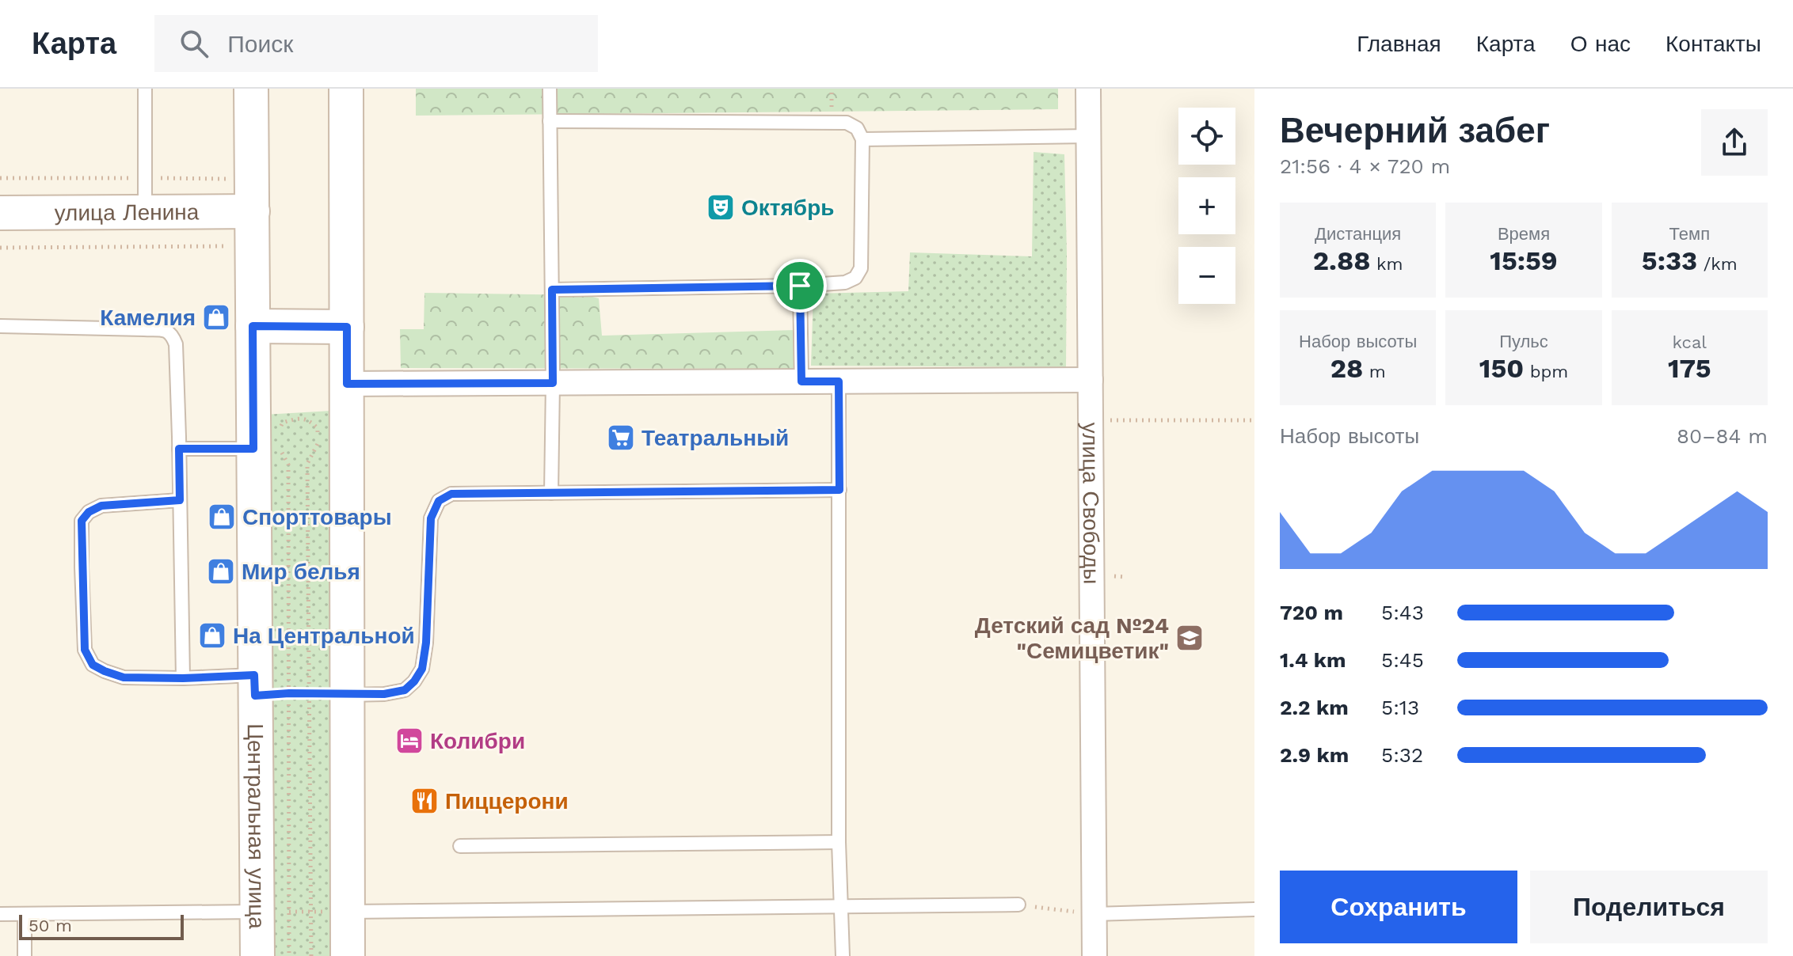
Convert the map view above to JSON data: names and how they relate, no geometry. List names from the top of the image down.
{
  "streets": {
    "street": ["улица Ленина", "улица Свободы", "Центральная улица"]
  },
  "crossings": [
    ["улица Ленина", "Центральная улица"]
  ],
  "places": {
    "theatre": ["Октябрь"],
    "shop": [
      "Камелия",
      "Спорттовары",
      "Мир белья",
      "На Центральной"
    ],
    "supermarket": ["Театральный"],
    "school or university": ["Детский сад №24 \"Семицветик\""],
    "hotel": ["Колибри"],
    "restaurant": ["Пиццерони"]
  },
  "scale_bar": "50 m",
  "page": {
    "header": "Карта",
    "search": "Поиск",
    "nav": [
      "Главная",
      "Карта",
      "О нас",
      "Контакты"
    ],
    "heading": ["Вечерний забег", "21:56 · 4 × 720 m"],
    "map_buttons": ["+", "−"],
    "stats": [
      ["Дистанция", "2.88 km"],
      ["Время", "15:59"],
      ["Темп", "5:33 /km"],
      ["Набор высоты", "28 m"],
      ["Пульс", "150 bpm"],
      ["kcal", "175"]
    ],
    "chart": ["Набор высоты", "80–84 m"],
    "list": [
      {
        "name": "720 m",
        "note": "5:43"
      },
      {
        "name": "1.4 km",
        "note": "5:45"
      },
      {
        "name": "2.2 km",
        "note": "5:13"
      },
      {
        "name": "2.9 km",
        "note": "5:32"
      }
    ],
    "buttons": ["Сохранить", "Поделиться"],
    "scale": "50 m"
  }
}
